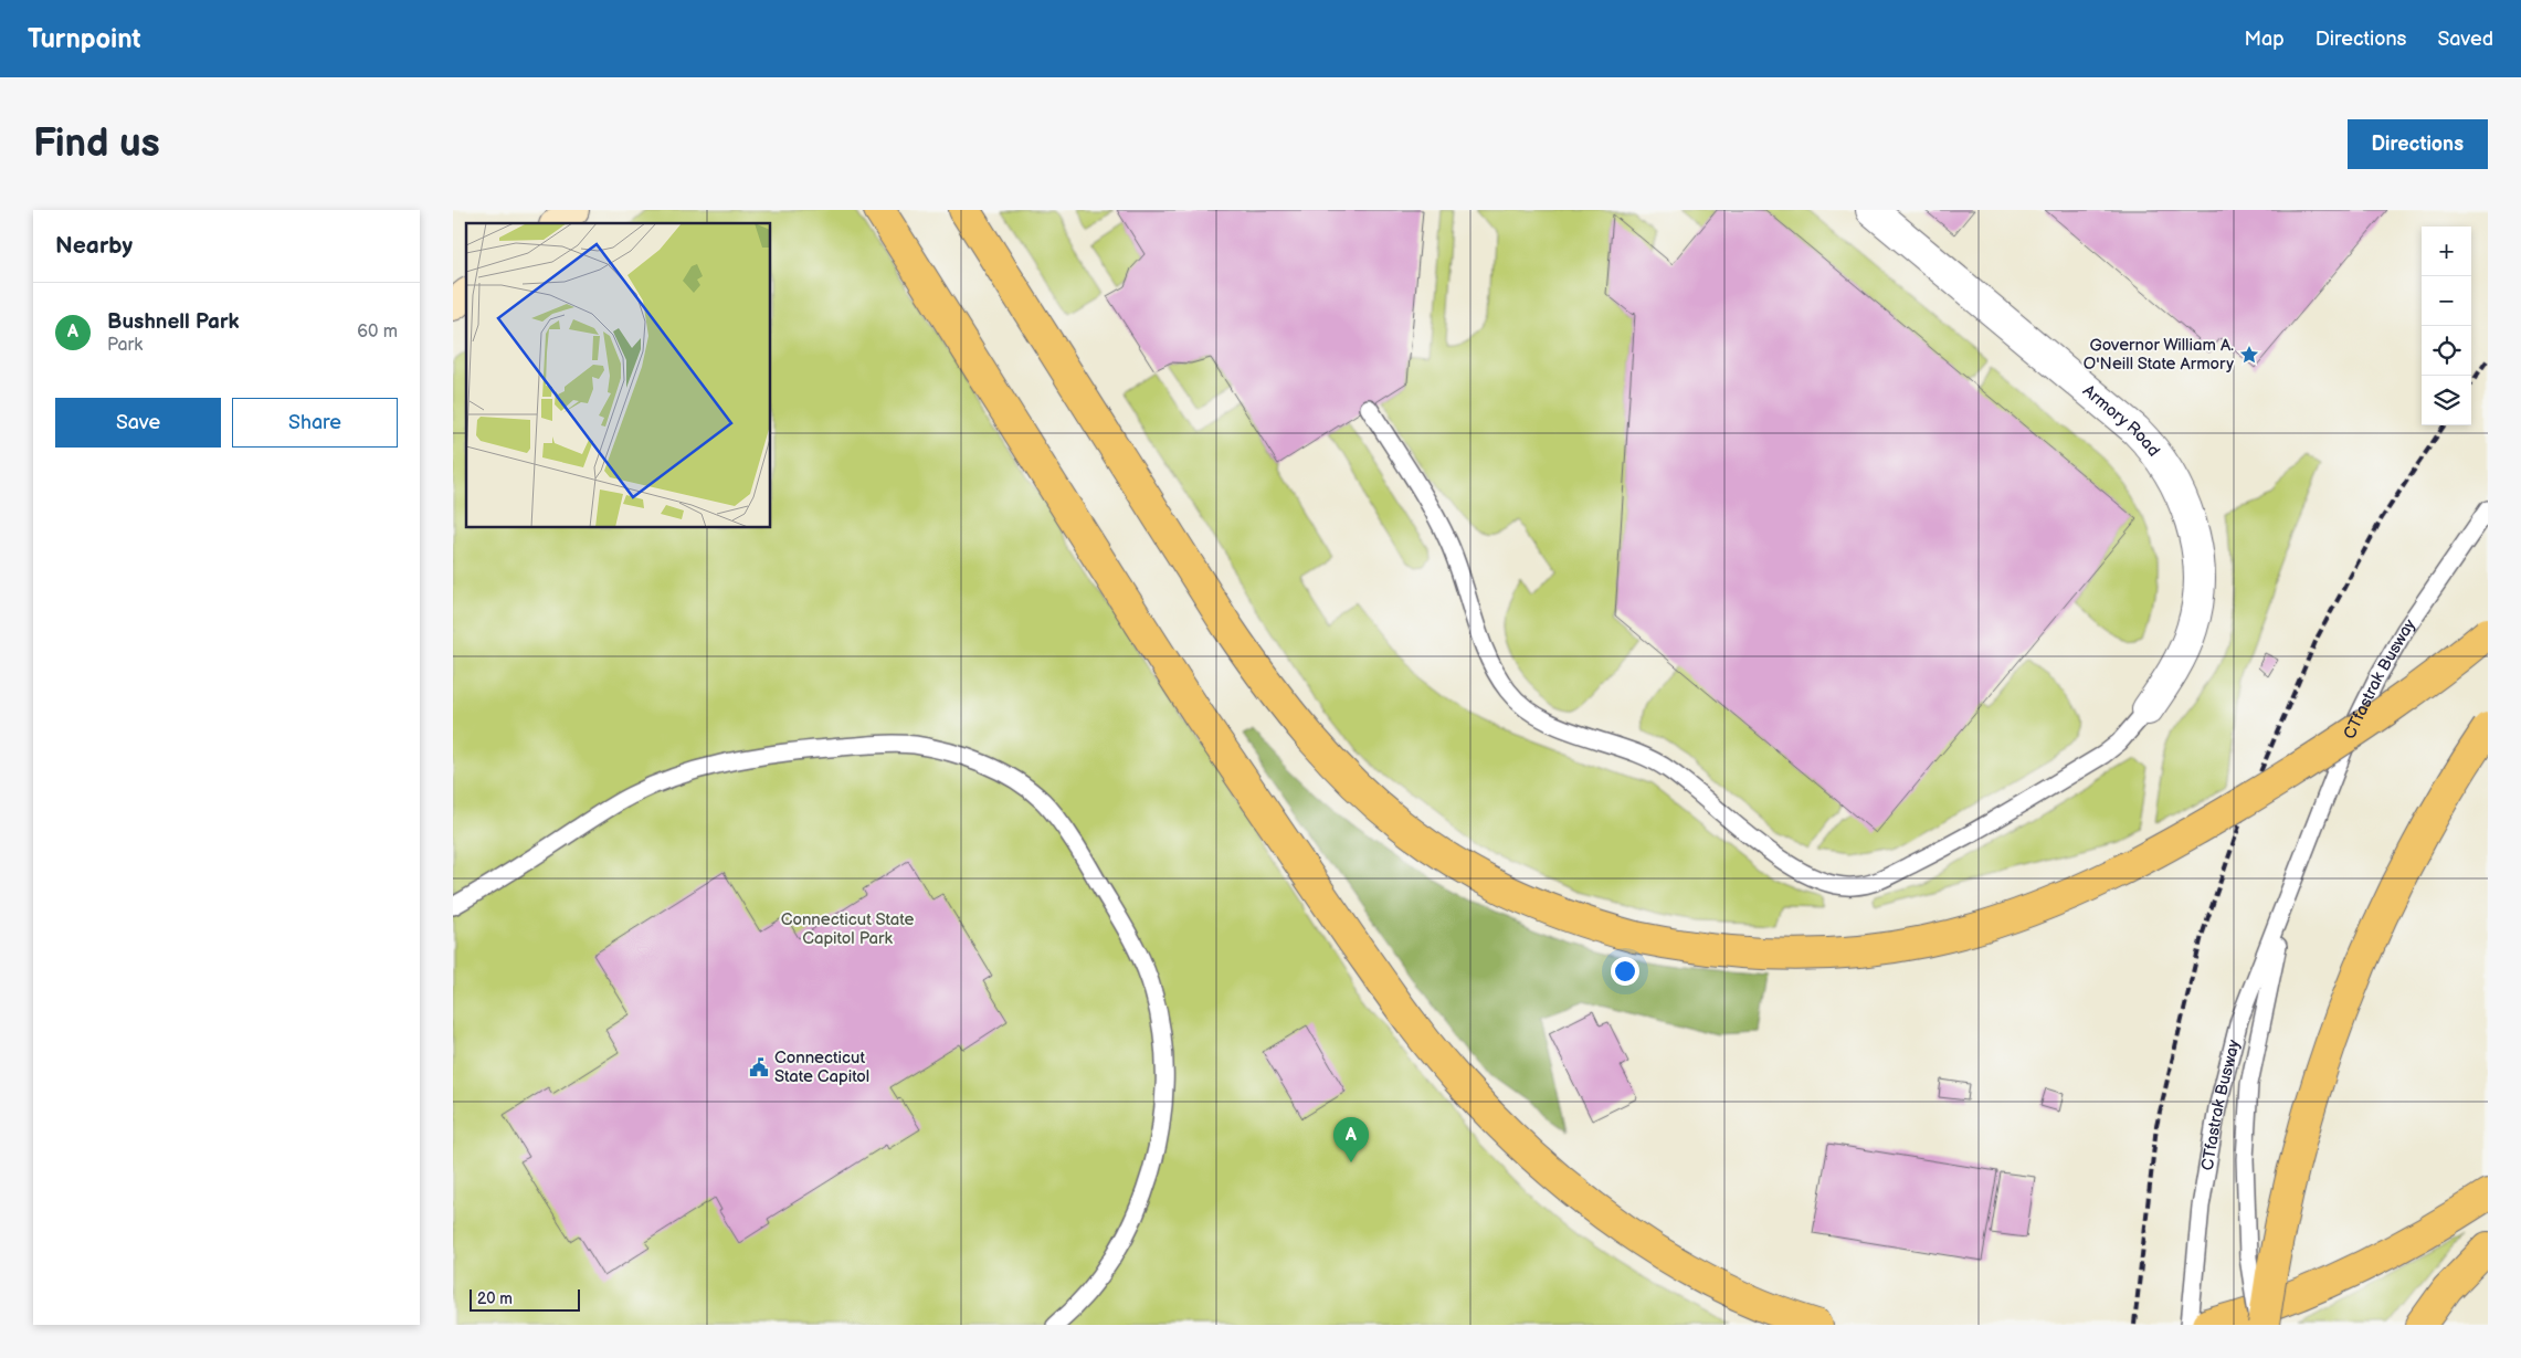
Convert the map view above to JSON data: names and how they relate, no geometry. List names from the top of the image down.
{
  "streets": {
    "street": ["Armory Road"],
    "lane": ["CTfastrak Busway"]
  },
  "parks": ["Connecticut State Capitol Park"],
  "places": {
    "place": ["Governor William A. O'Neill State Armory"],
    "public building": ["Connecticut State Capitol"]
  },
  "scale_bar": "20 m",
  "page": {
    "header": "Turnpoint",
    "nav": ["Map", "Directions", "Saved"],
    "buttons": [
      "Directions",
      ["Save", "Share"]
    ],
    "title": "Find us",
    "heading": "Nearby",
    "map_buttons": ["+", "−"],
    "list": [
      {
        "mark": "A",
        "name": "Bushnell Park",
        "note": "Park",
        "value": "60 m"
      }
    ],
    "pins": "A",
    "scale": "20 m"
  }
}
